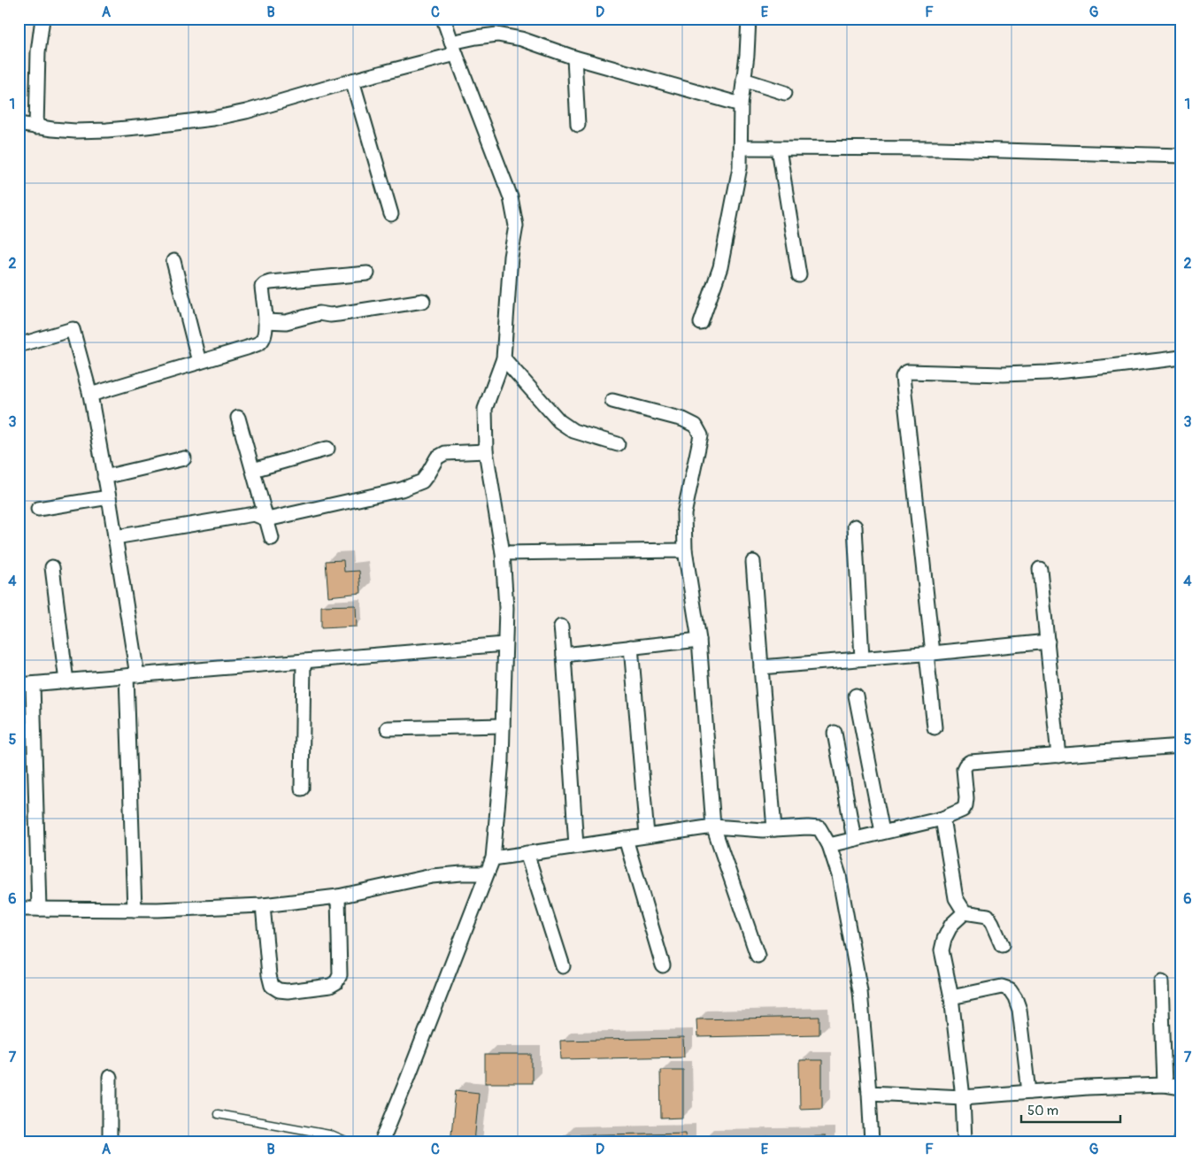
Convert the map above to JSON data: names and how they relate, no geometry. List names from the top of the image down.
{
  "scale_bar": "50 m",
  "grid": {
    "columns": [
      "A",
      "B",
      "C",
      "D",
      "E",
      "F",
      "G"
    ],
    "rows": [
      "1",
      "2",
      "3",
      "4",
      "5",
      "6",
      "7"
    ]
  }
}
